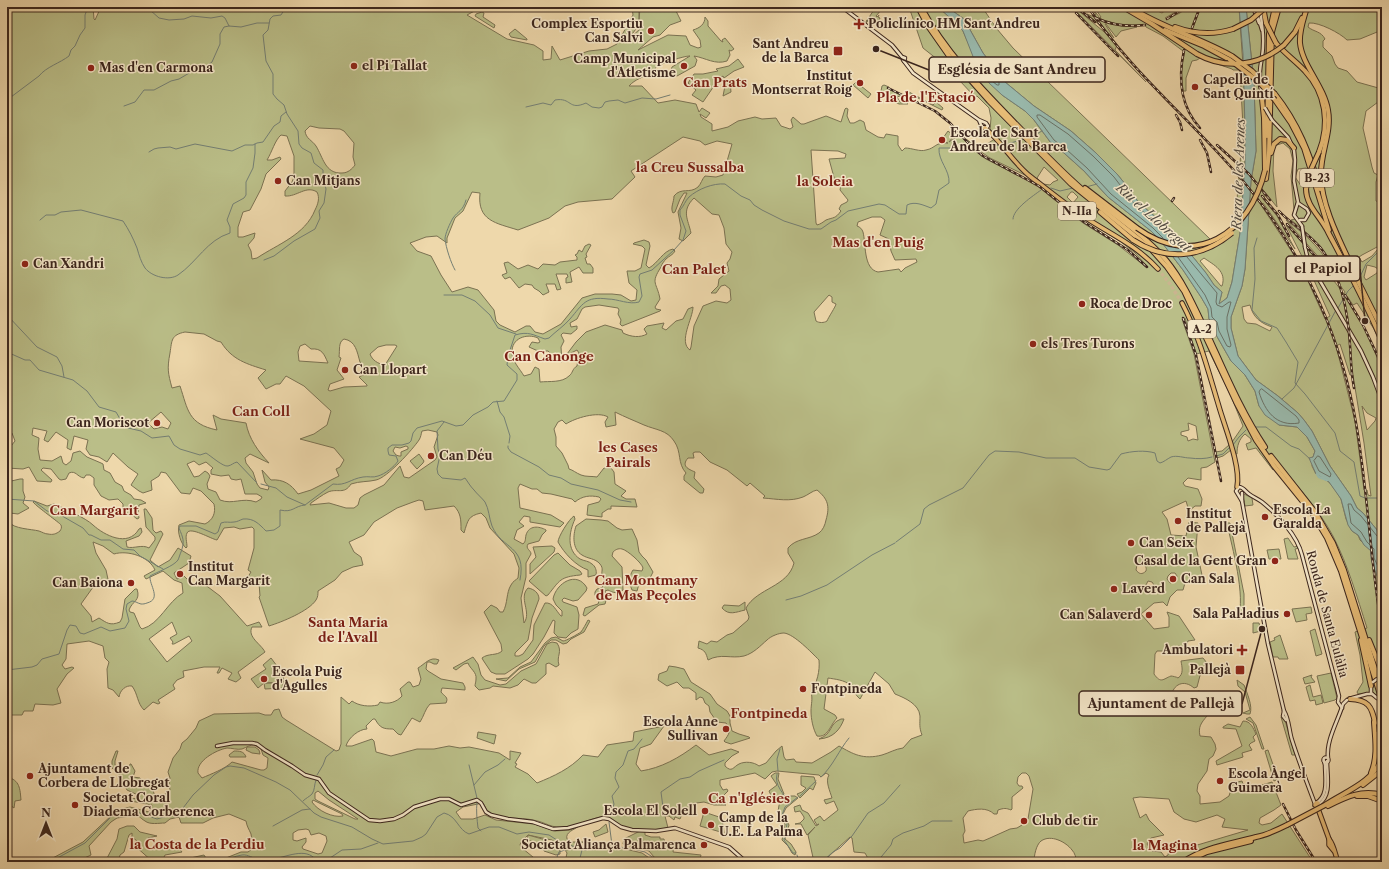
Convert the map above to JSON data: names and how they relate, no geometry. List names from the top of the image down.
{
  "streets": {
    "highway": ["B-23", "A-2"],
    "main road": ["N-IIa", "Ronda de Santa Eulàlia"]
  },
  "districts": [
    "Can Prats",
    "Pla de l'Estació",
    "la Creu Sussalba",
    "la Soleia",
    "Mas d'en Puig",
    "Can Palet",
    "Can Canonge",
    "Can Coll",
    "les Cases Pairals",
    "Can Margarit",
    "Can Montmany de Mas Peçoles",
    "Santa Maria de l'Avall",
    "Fontpineda",
    "Ca n'Iglésies",
    "la Costa de la Perdiu",
    "la Magina"
  ],
  "water": ["Riera de les Arenes", "Riu el Llobregat"],
  "places": {
    "health": ["Policlínico HM Sant Andreu", "Ambulatori"],
    "other": [
      "Complex Esportiu Can Salvi",
      "Església de Sant Andreu",
      "el Pi Tallat",
      "Camp Municipal d'Atletisme",
      "Mas d'en Carmona",
      "Institut Montserrat Roig",
      "Capella de Sant Quintí",
      "Escola de Sant Andreu de la Barca",
      "Can Mitjans",
      "Can Xandri",
      "Roca de Droc",
      "el Papiol",
      "els Tres Turons",
      "Can Llopart",
      "Can Moriscot",
      "Can Déu",
      "Escola La Garalda",
      "Institut de Pallejà",
      "Can Seix",
      "Casal de la Gent Gran",
      "Institut Can Margarit",
      "Can Sala",
      "Can Baiona",
      "Laverd",
      "Sala Pal·ladius",
      "Can Salaverd",
      "Ajuntament de Pallejà",
      "Escola Puig d'Agulles",
      "Fontpineda",
      "Escola Anne Sullivan",
      "Ajuntament de Corbera de Llobregat",
      "Escola Àngel Guimerà",
      "Societat Coral Diadema Corberenca",
      "Escola El Solell",
      "Club de tir",
      "Camp de la U.E. La Palma",
      "Societat Aliança Palmarenca"
    ],
    "transit": ["Sant Andreu de la Barca", "Pallejà"]
  },
  "north": "top"
}
